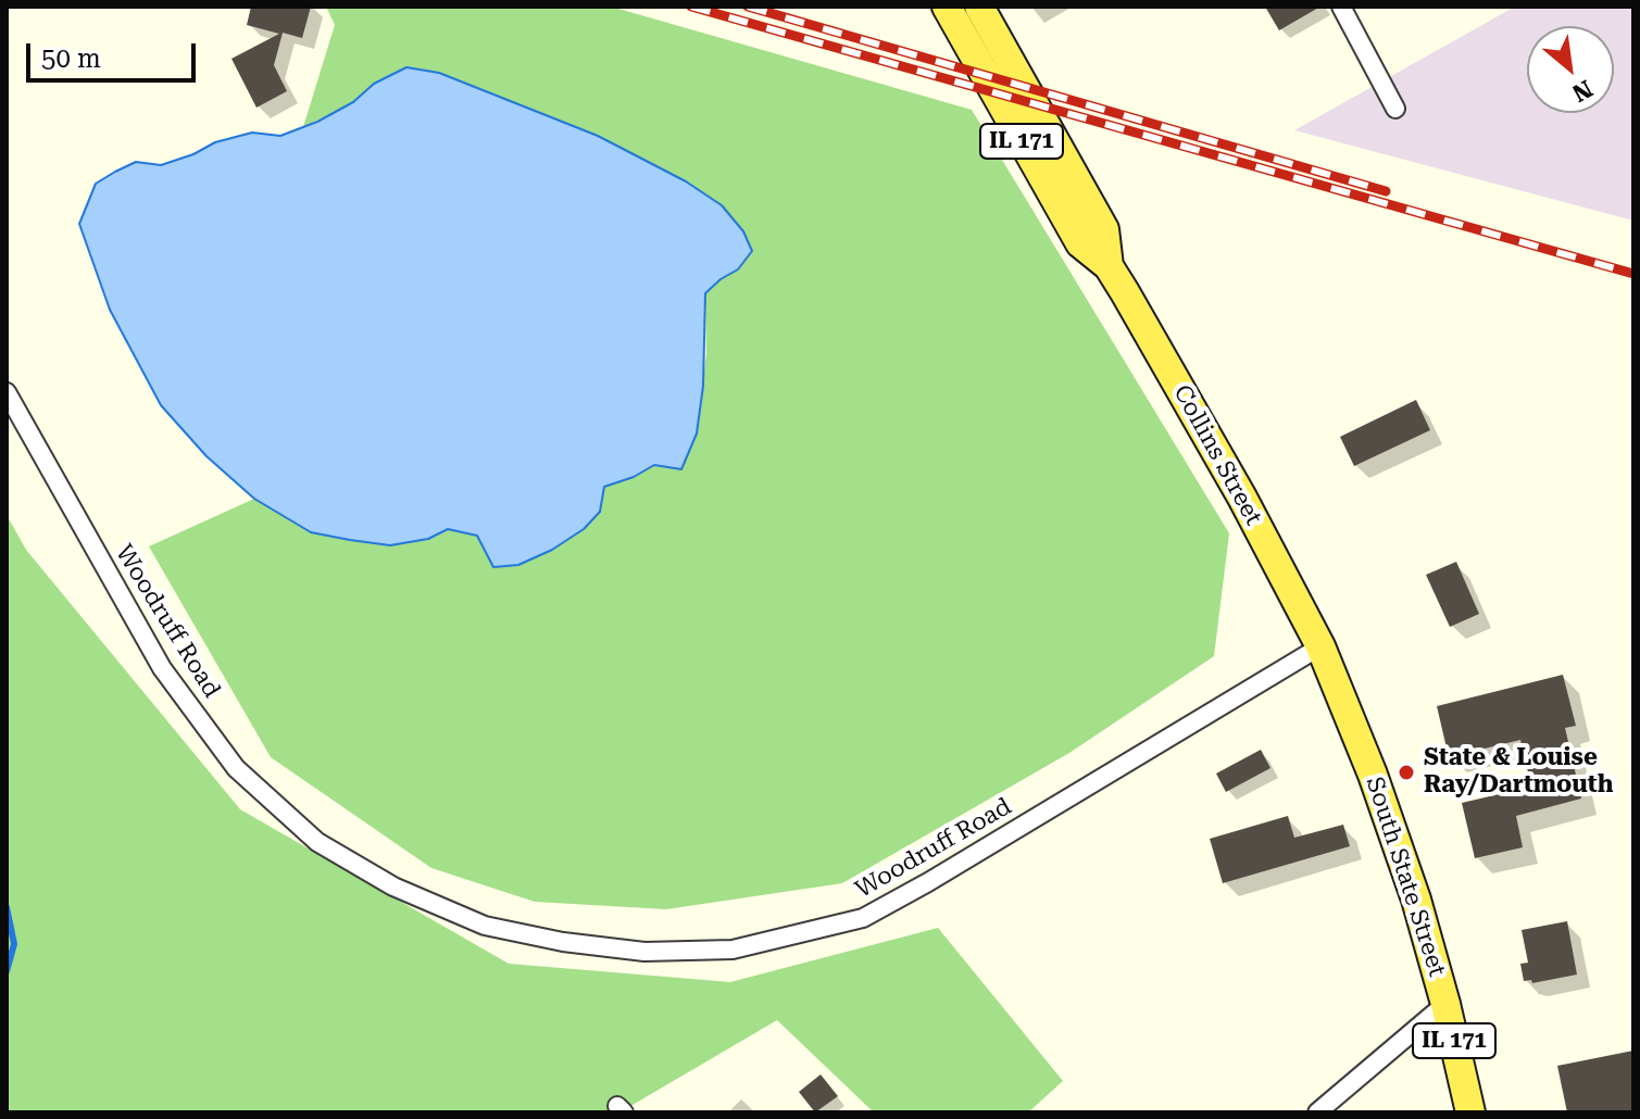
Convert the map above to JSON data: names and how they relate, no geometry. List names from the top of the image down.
{
  "streets": {
    "main road": ["IL 171", "Collins Street", "South State Street"],
    "street": ["Woodruff Road"]
  },
  "crossings": [
    ["Collins Street", "Woodruff Road"],
    ["Collins Street", "South State Street"],
    ["Woodruff Road", "South State Street"]
  ],
  "places": ["State & Louise Ray/Dartmouth"],
  "scale_bar": "50 m",
  "north": "bottom right"
}
